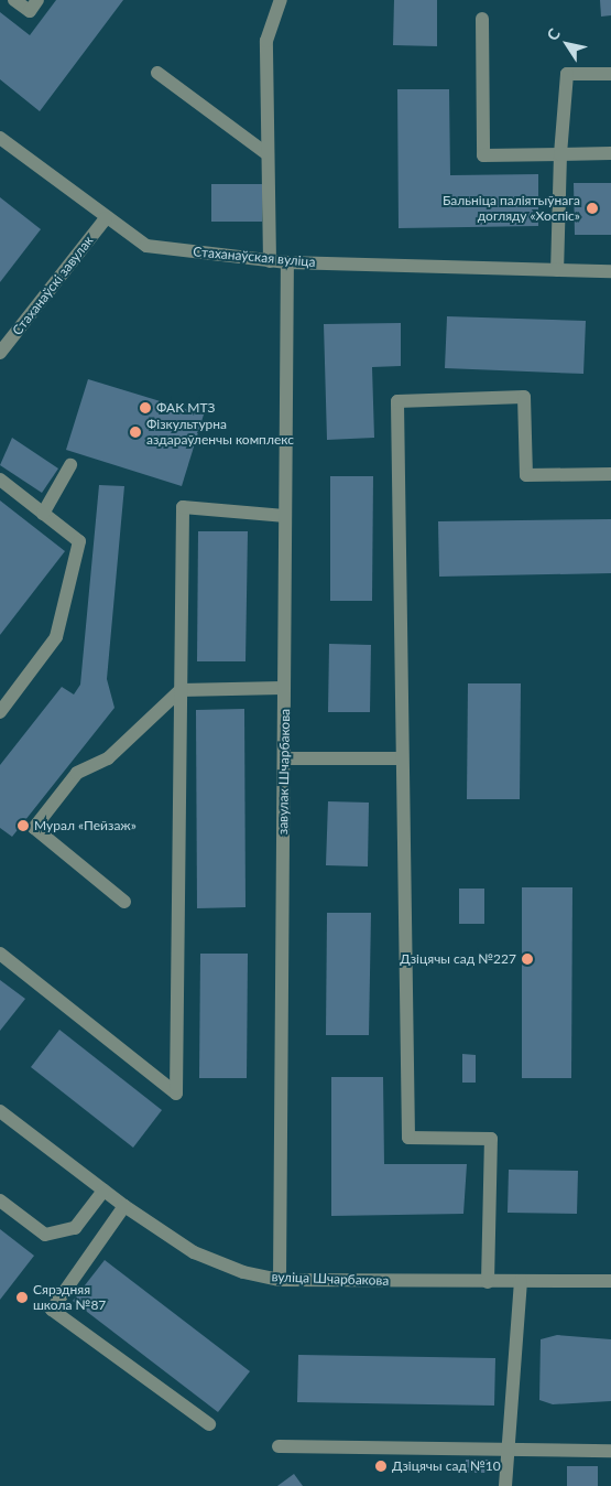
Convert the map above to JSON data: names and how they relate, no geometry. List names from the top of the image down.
{
  "streets": {
    "street": [
      "Стаханаўская вуліца",
      "Стаханаўскі завулак",
      "завулак Шчарбакова",
      "вуліца Шчарбакова"
    ]
  },
  "crossings": [
    ["Стаханаўская вуліца", "Стаханаўскі завулак"],
    ["Стаханаўская вуліца", "завулак Шчарбакова"],
    ["завулак Шчарбакова", "вуліца Шчарбакова"]
  ],
  "places": [
    "Бальніца паліятыўнага догляду «Хоспіс»",
    "ФАК МТЗ",
    "Фізкультурна аздараўленчы комплекс",
    "Мурал «Пейзаж»",
    "Дзіцячы сад №227",
    "Сярэдняя школа №87",
    "Дзіцячы сад №10"
  ],
  "north": "top left"
}
